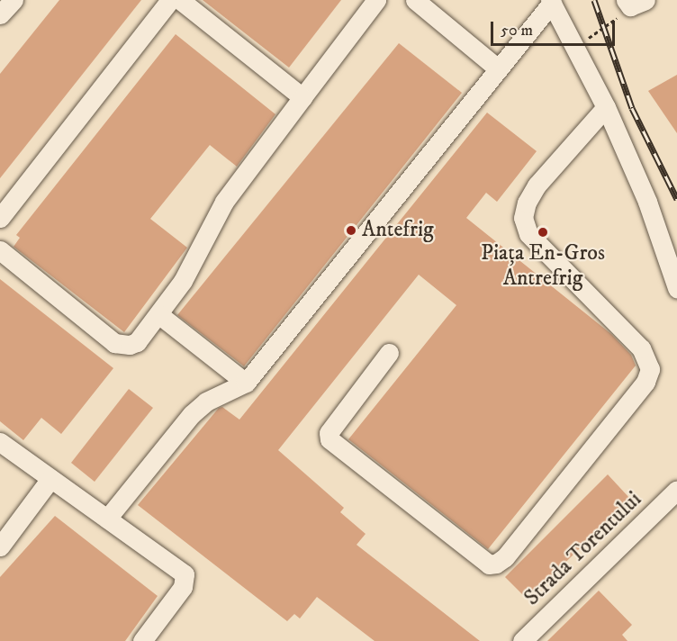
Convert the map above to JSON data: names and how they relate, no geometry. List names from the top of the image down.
{
  "streets": {
    "street": ["Strada Torentului"]
  },
  "places": ["Antefrig", "Piața En-Gros Antrefrig"],
  "scale_bar": "50 m"
}
